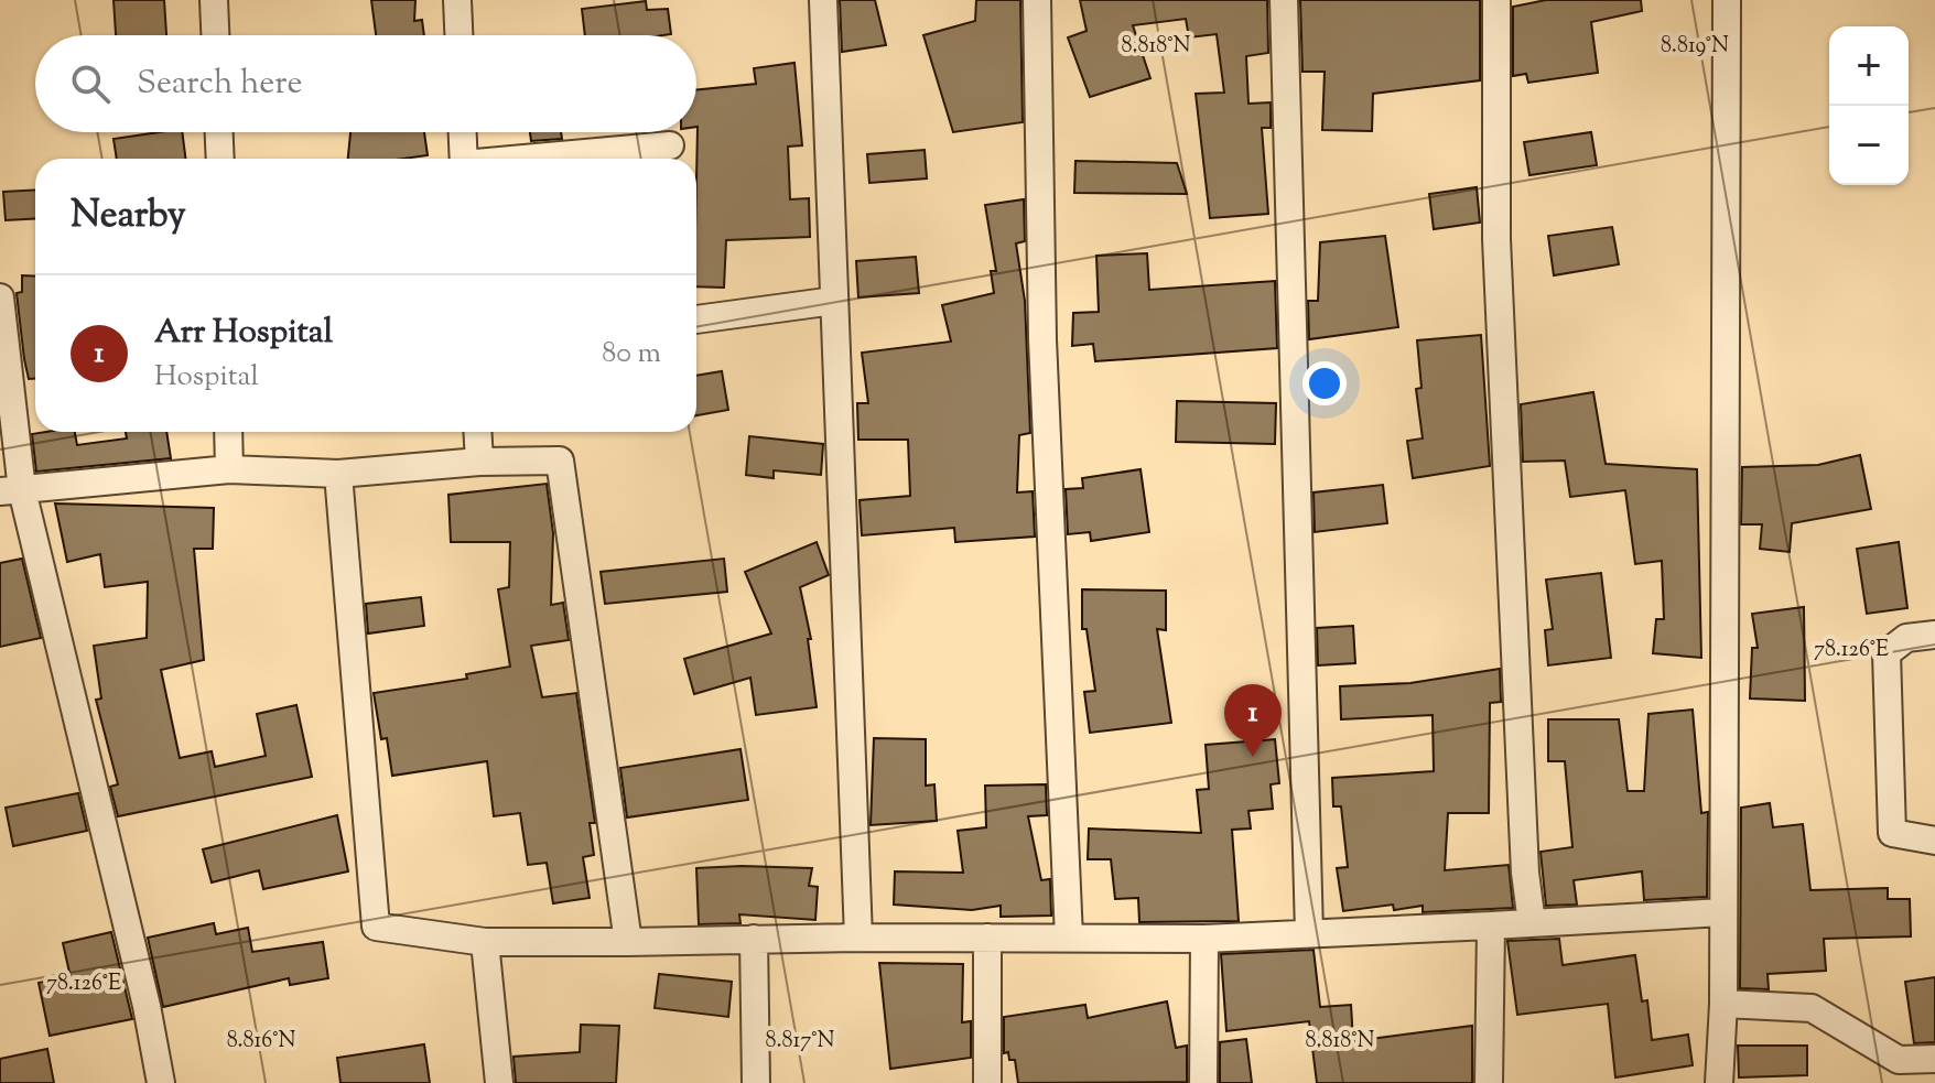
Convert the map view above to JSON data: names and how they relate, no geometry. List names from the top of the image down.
{
  "page": {
    "map_buttons": ["+", "−"],
    "search": "Search here",
    "heading": "Nearby",
    "list": [
      {
        "mark": "1",
        "name": "Arr Hospital",
        "note": "Hospital",
        "value": "80 m"
      }
    ],
    "pins": "1"
  },
  "coordinates": [
    "8.818°N",
    "8.819°N",
    "78.126°E",
    "8.816°N",
    "8.817°N"
  ]
}
